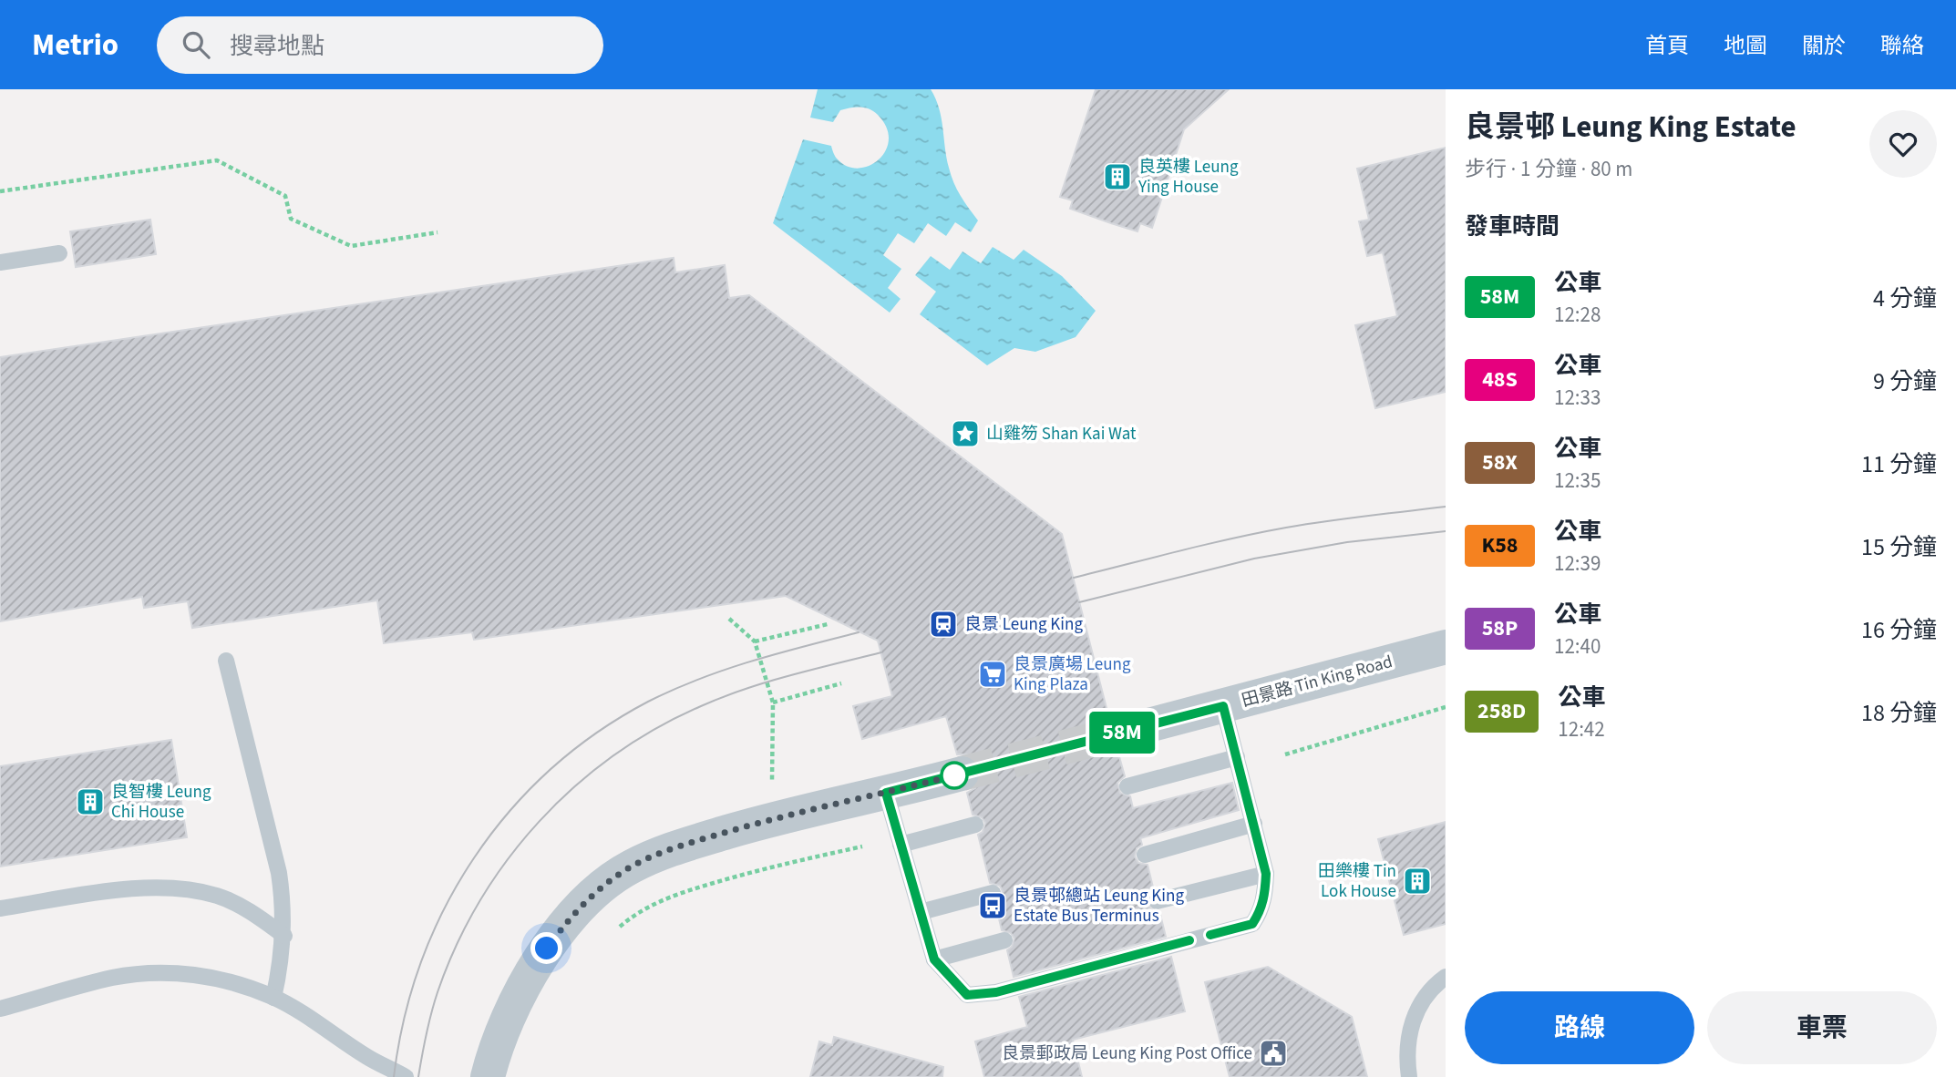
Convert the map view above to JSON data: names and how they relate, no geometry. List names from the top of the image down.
{
  "streets": {
    "street": ["田景路 Tin King Road"]
  },
  "places": {
    "building": ["良英樓 Leung Ying House", "良智樓 Leung Chi House", "田樂樓 Tin Lok House"],
    "place": ["山雞笏 Shan Kai Wat"],
    "station": ["良景 Leung King"],
    "supermarket": ["良景廣場 Leung King Plaza"],
    "bus stop": ["良景邨總站 Leung King Estate Bus Terminus"],
    "public building": ["良景郵政局 Leung King Post Office"]
  },
  "lines": ["bus line 58M"],
  "page": {
    "header": "Metrio",
    "search": "搜尋地點",
    "nav": [
      "首頁",
      "地圖",
      "關於",
      "聯絡"
    ],
    "on_map": "58M",
    "heading": [
      ["良景邨 Leung King Estate", "步行 · 1 分鐘 · 80 m"],
      "發車時間"
    ],
    "list": [
      {
        "mark": "58M",
        "name": "公車",
        "note": "12:28",
        "value": "4 分鐘"
      },
      {
        "mark": "48S",
        "name": "公車",
        "note": "12:33",
        "value": "9 分鐘"
      },
      {
        "mark": "58X",
        "name": "公車",
        "note": "12:35",
        "value": "11 分鐘"
      },
      {
        "mark": "K58",
        "name": "公車",
        "note": "12:39",
        "value": "15 分鐘"
      },
      {
        "mark": "58P",
        "name": "公車",
        "note": "12:40",
        "value": "16 分鐘"
      },
      {
        "mark": "258D",
        "name": "公車",
        "note": "12:42",
        "value": "18 分鐘"
      }
    ],
    "buttons": ["路線", "車票"]
  }
}
